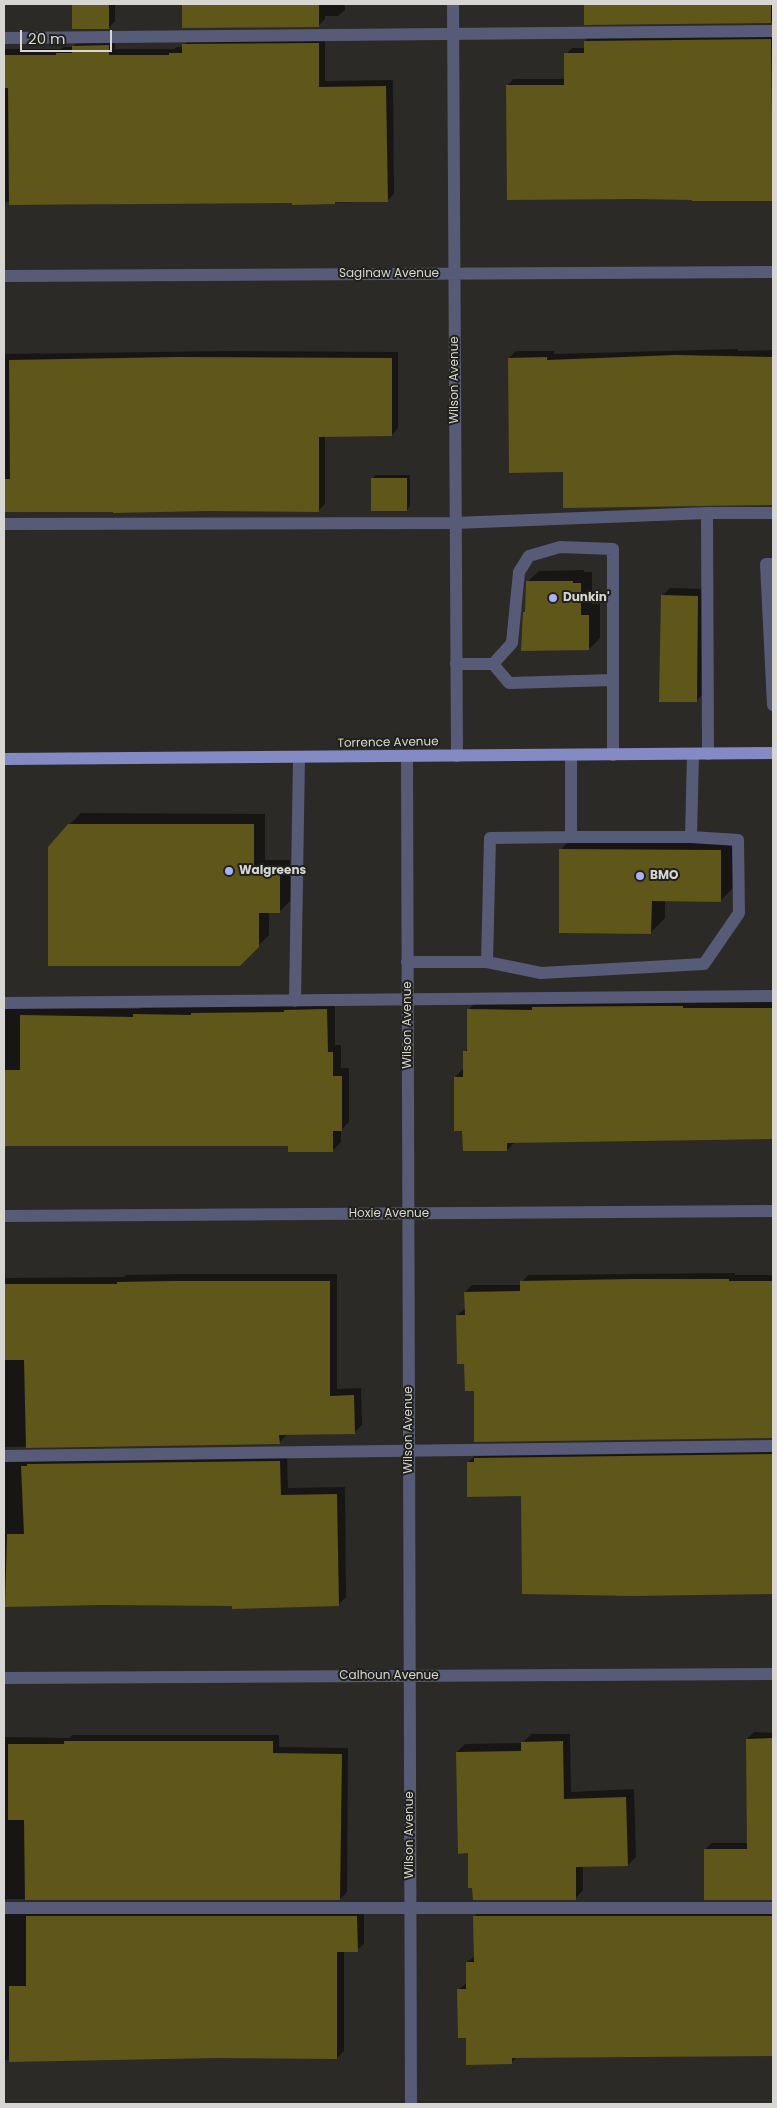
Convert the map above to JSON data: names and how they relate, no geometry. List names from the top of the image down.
{
  "streets": {
    "main road": ["Torrence Avenue"],
    "street": [
      "Saginaw Avenue",
      "Wilson Avenue",
      "Hoxie Avenue",
      "Calhoun Avenue"
    ]
  },
  "crossings": [
    ["Saginaw Avenue", "Wilson Avenue"],
    ["Wilson Avenue", "Torrence Avenue"],
    ["Wilson Avenue", "Hoxie Avenue"],
    ["Wilson Avenue", "Calhoun Avenue"]
  ],
  "places": ["Dunkin'", "Walgreens", "BMO"],
  "scale_bar": "20 m"
}
